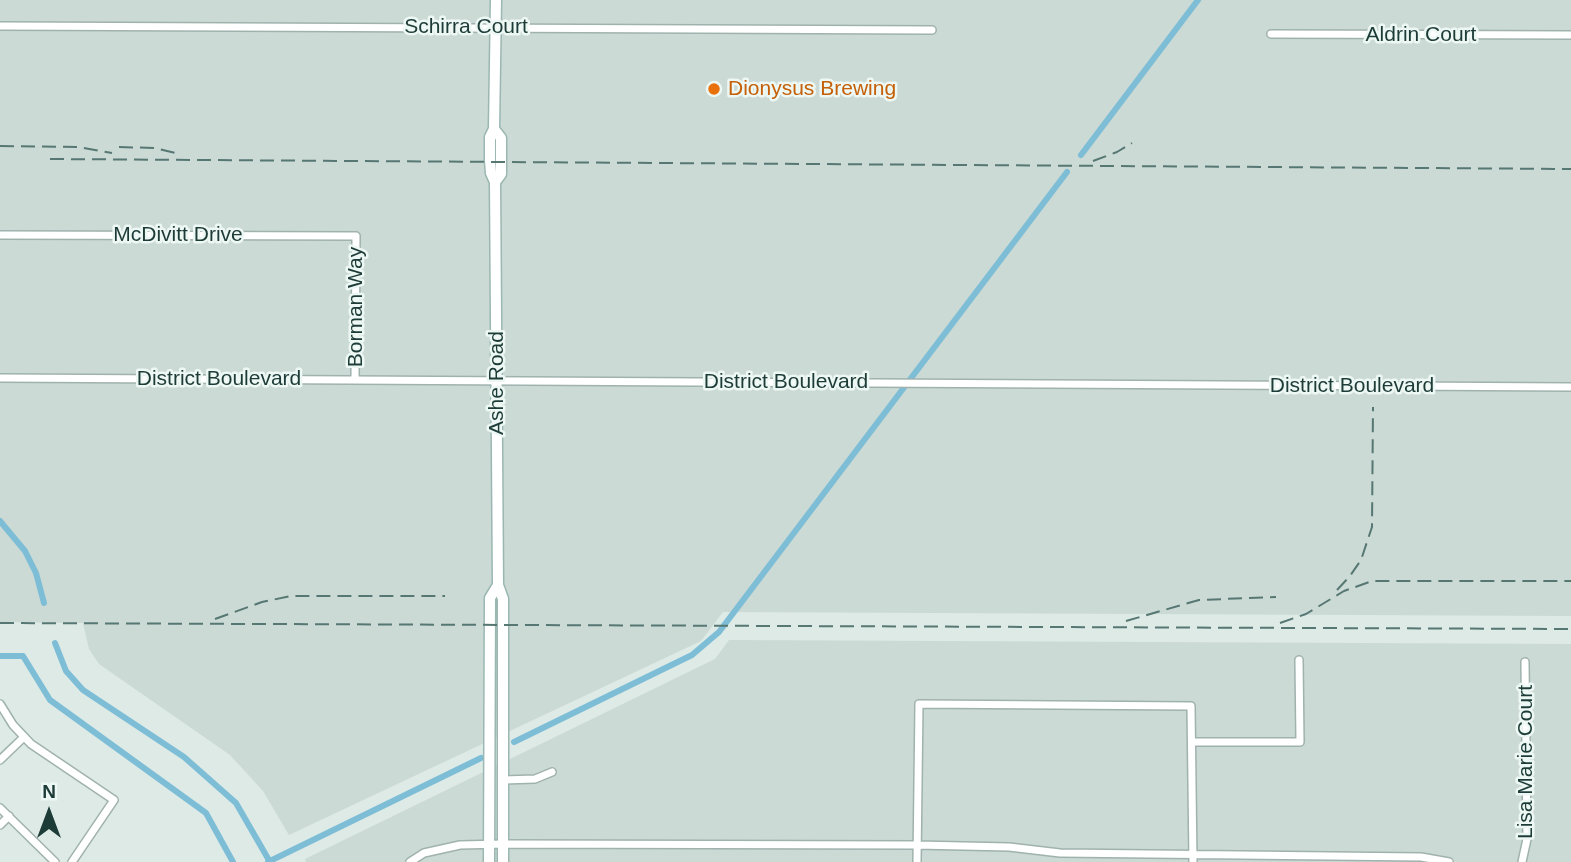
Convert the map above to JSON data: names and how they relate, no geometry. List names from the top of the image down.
{
  "streets": {
    "street": [
      "Schirra Court",
      "Aldrin Court",
      "McDivitt Drive",
      "Borman Way",
      "District Boulevard",
      "Ashe Road",
      "Lisa Marie Court"
    ]
  },
  "crossings": [
    ["Schirra Court", "Ashe Road"],
    ["McDivitt Drive", "Borman Way"],
    ["Borman Way", "District Boulevard"],
    ["District Boulevard", "Ashe Road"]
  ],
  "places": ["Dionysus Brewing"],
  "north": "top"
}
